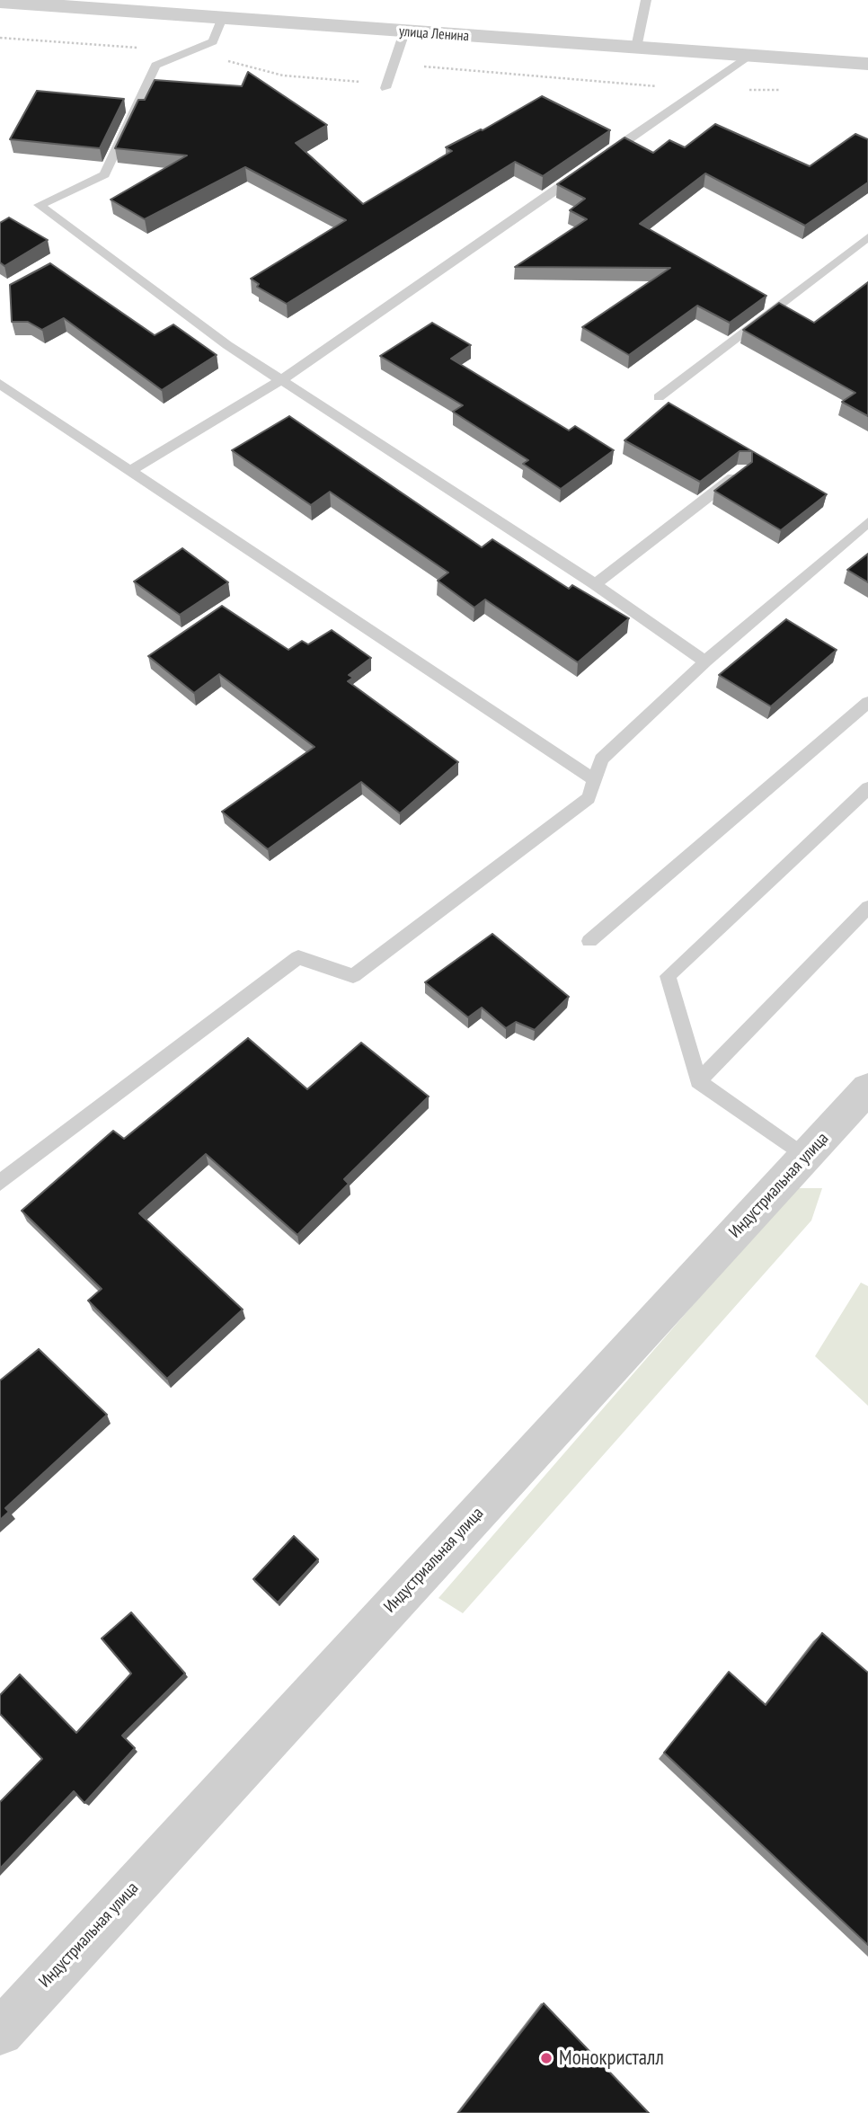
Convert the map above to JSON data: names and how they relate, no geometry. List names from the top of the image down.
{
  "streets": {
    "street": ["улица Ленина", "Индустриальная улица"]
  },
  "places": ["Монокристалл"]
}
